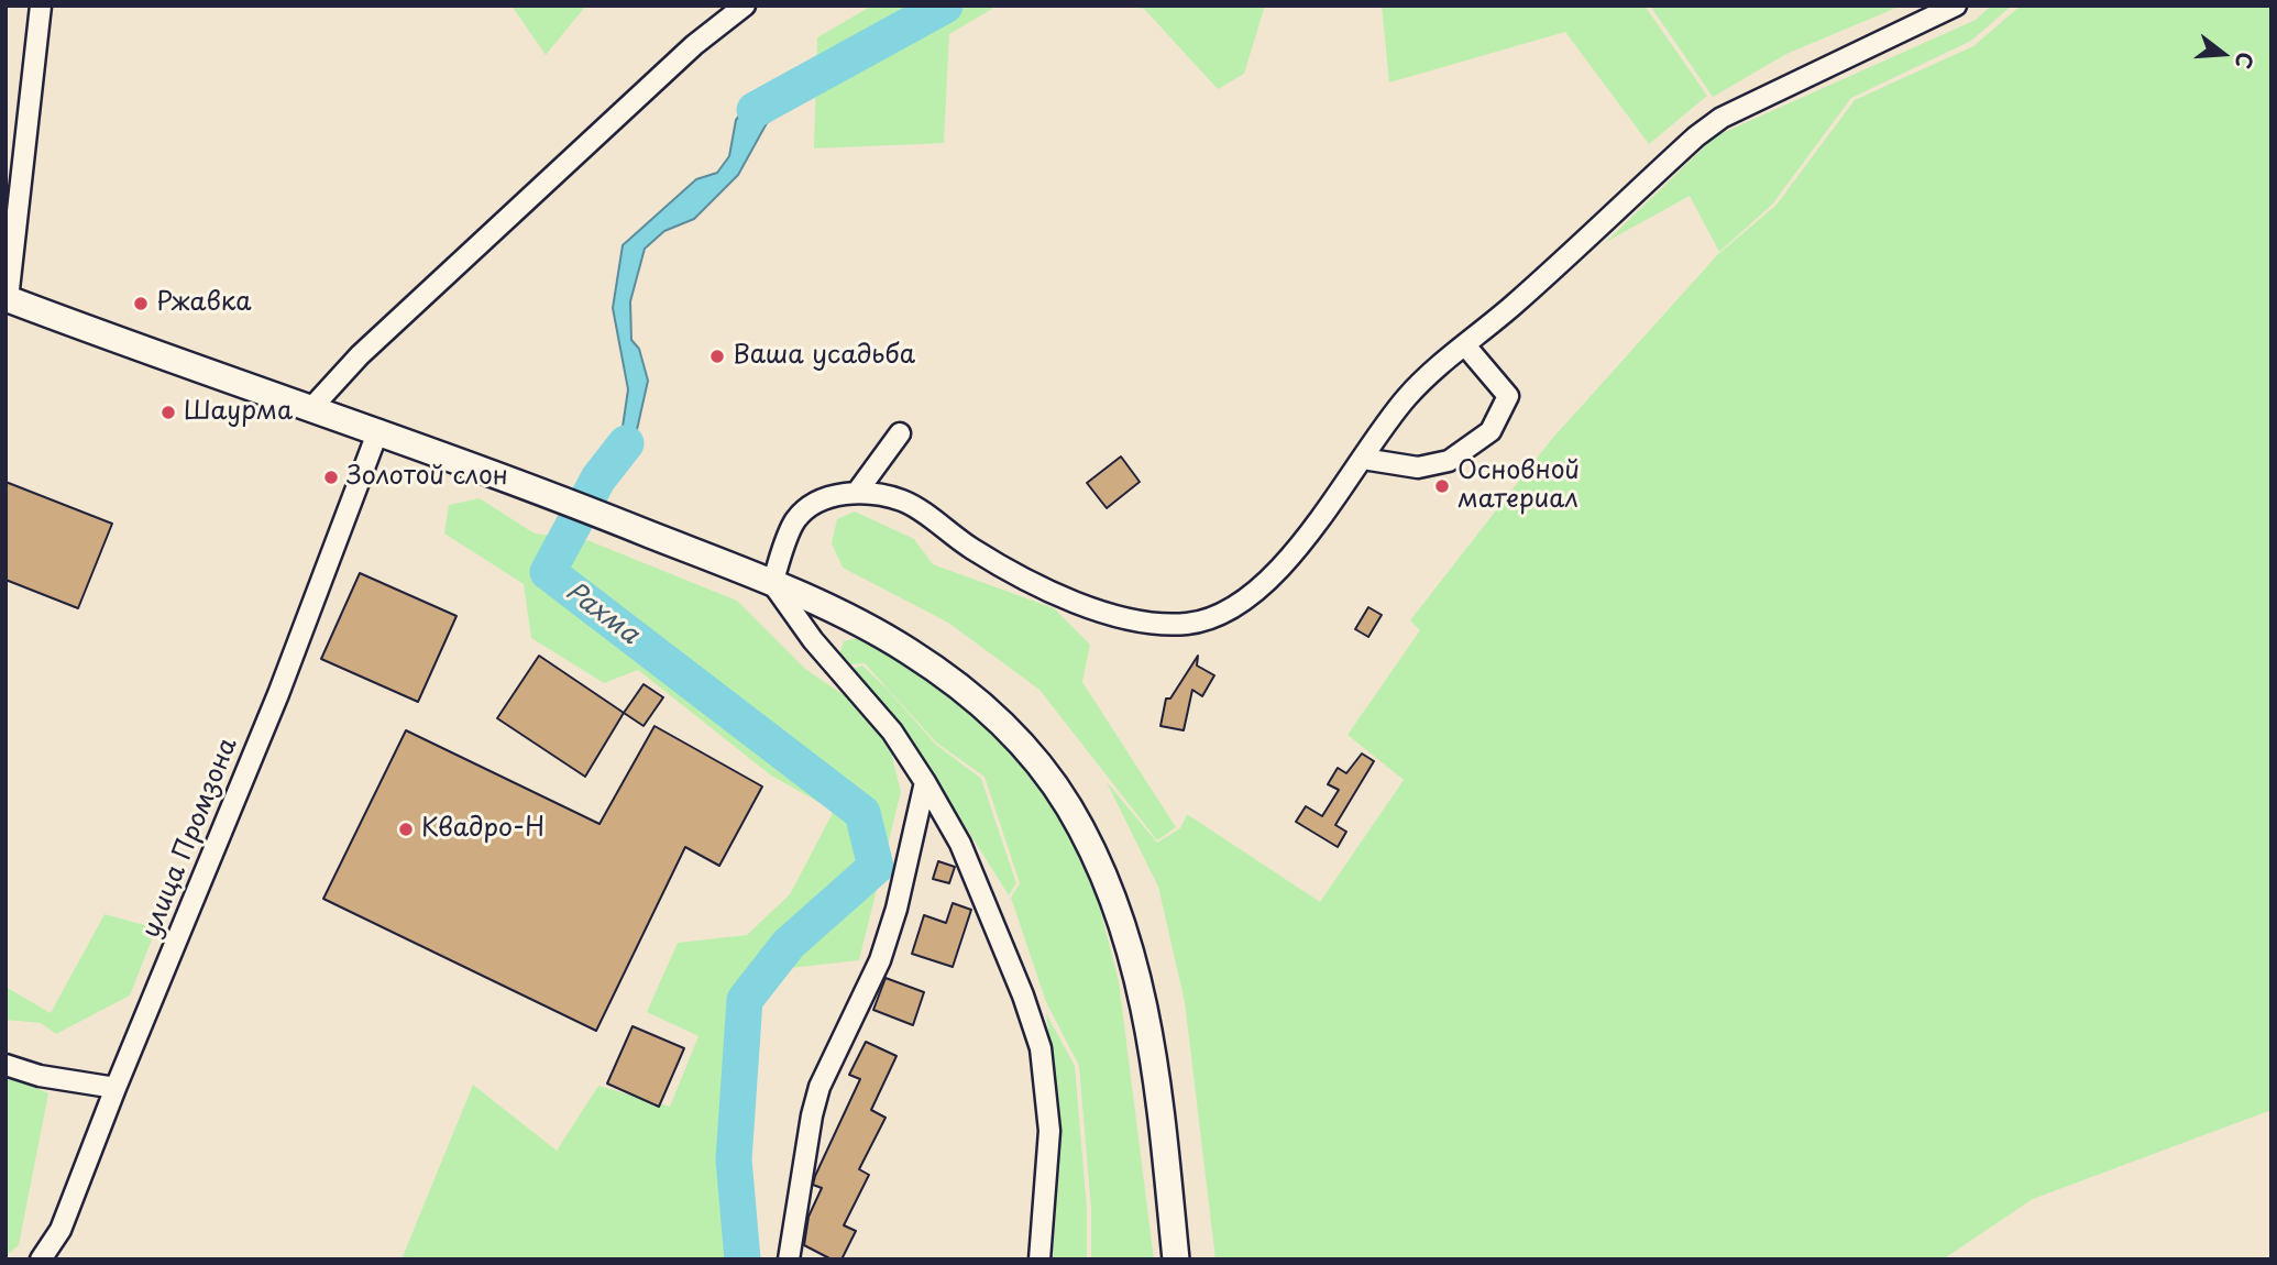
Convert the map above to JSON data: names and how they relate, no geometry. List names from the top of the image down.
{
  "streets": {
    "street": ["улица Промзона"]
  },
  "water": ["Рахма"],
  "places": [
    "Ржавка",
    "Ваша усадьба",
    "Шаурма",
    "Золотой слон",
    "Основной материал",
    "Квадро-Н"
  ],
  "north": "right"
}
